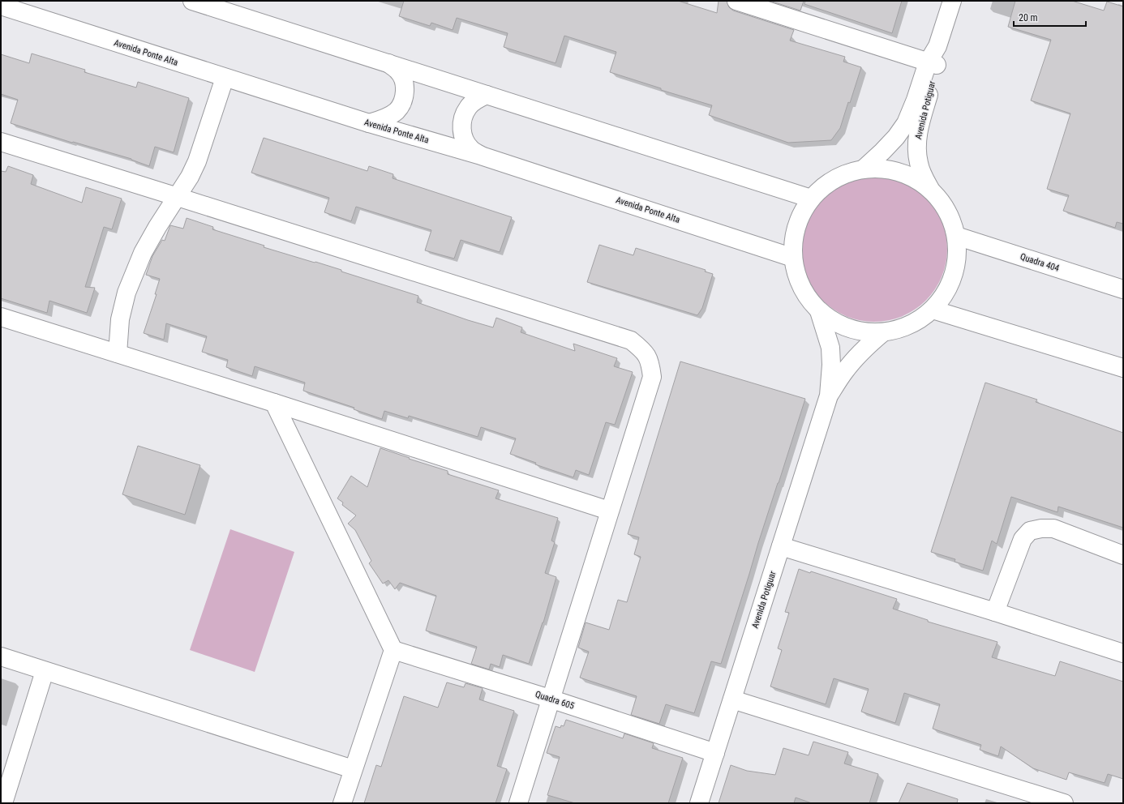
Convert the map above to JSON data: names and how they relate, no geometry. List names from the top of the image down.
{
  "streets": {
    "street": [
      "Avenida Ponte Alta",
      "Avenida Potiguar",
      "Quadra 404",
      "Quadra 605"
    ]
  },
  "crossings": [
    ["Avenida Ponte Alta", "Avenida Potiguar"],
    ["Avenida Potiguar", "Quadra 404"],
    ["Avenida Potiguar", "Quadra 605"]
  ],
  "scale_bar": "20 m"
}
